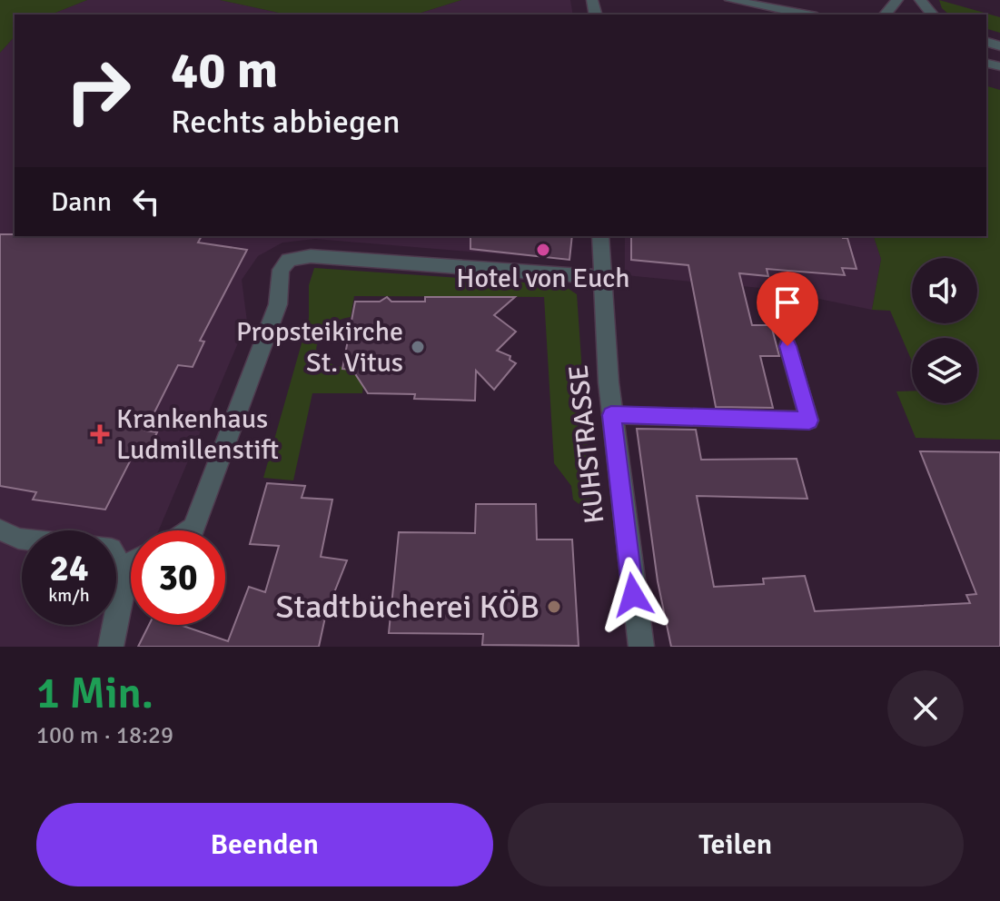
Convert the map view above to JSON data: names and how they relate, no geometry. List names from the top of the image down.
{
  "streets": {
    "street": ["KUHSTRASSE"]
  },
  "places": {
    "other": ["Hotel von Euch", "Propsteikirche St. Vitus", "Stadtbücherei KÖB"],
    "health": ["Krankenhaus Ludmillenstift"]
  },
  "page": {
    "turn": ["40 m", "Rechts abbiegen"],
    "then": "Dann",
    "speed": "24 km/h",
    "limit": "30",
    "heading": ["1 Min.", "100 m · 18:29"],
    "buttons": ["Beenden", "Teilen"]
  }
}
